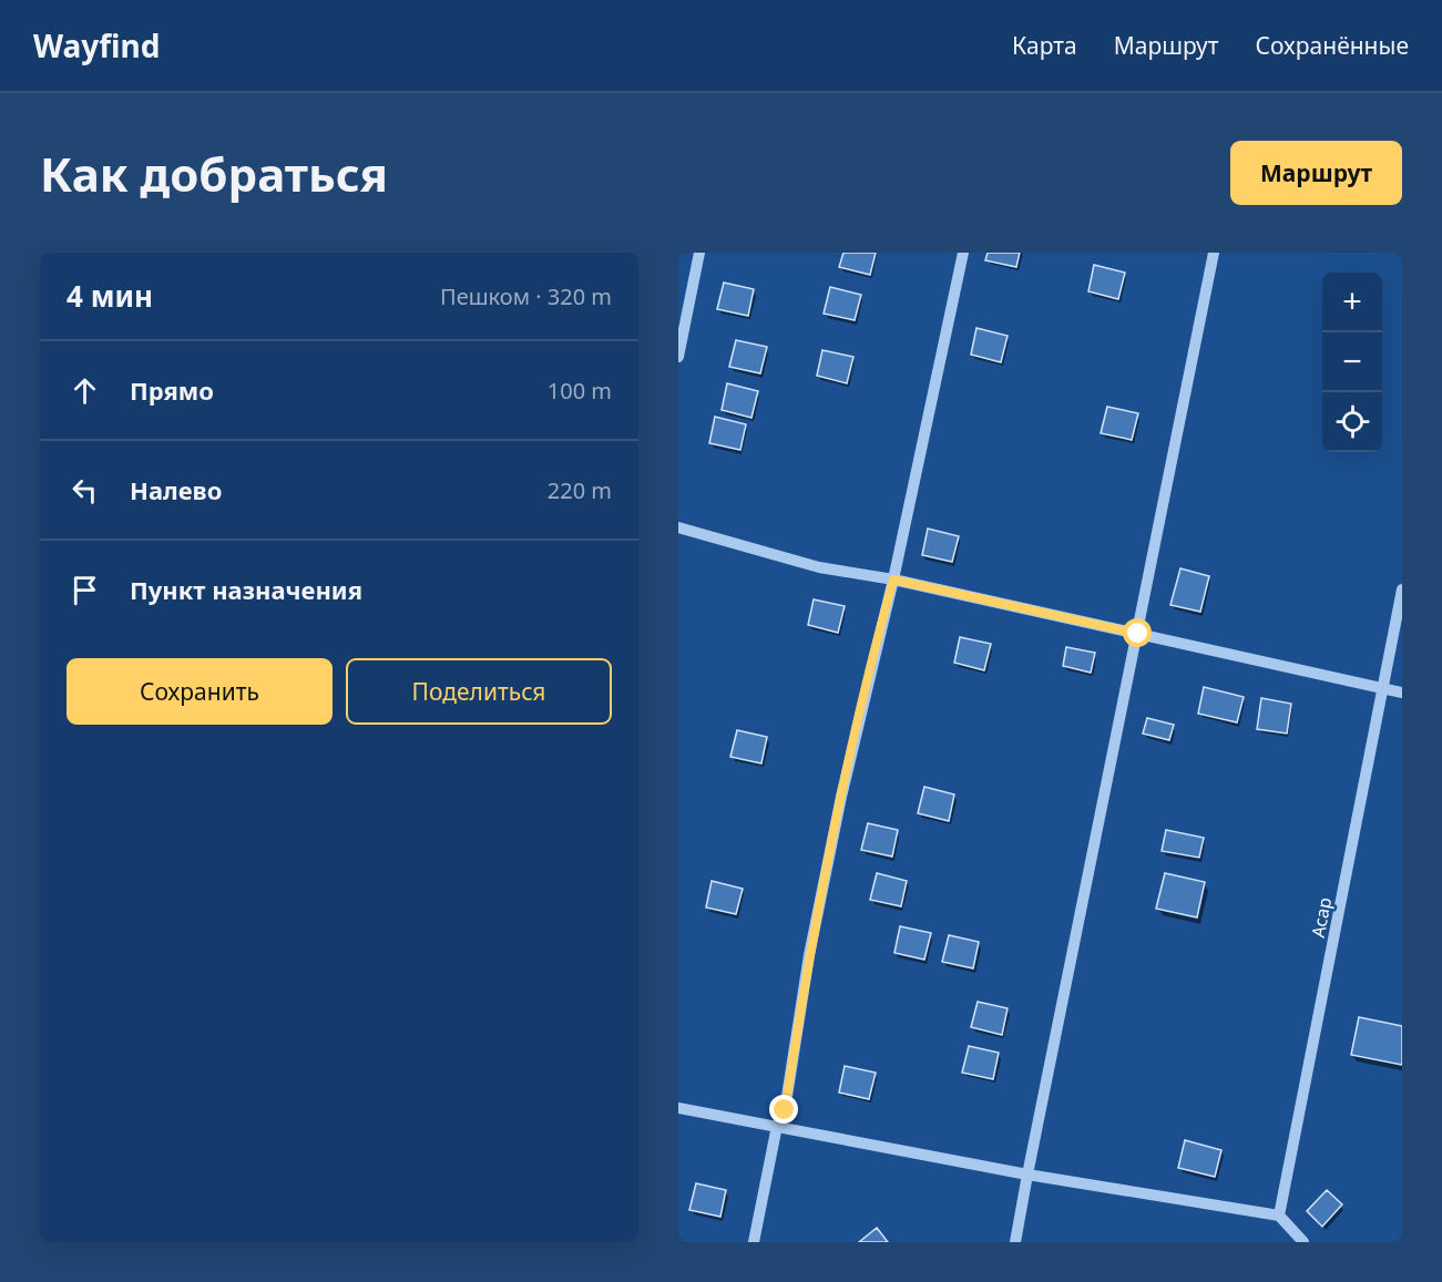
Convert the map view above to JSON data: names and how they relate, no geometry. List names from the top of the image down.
{
  "streets": {
    "street": ["Асар"]
  },
  "page": {
    "header": "Wayfind",
    "nav": ["Карта", "Маршрут", "Сохранённые"],
    "buttons": [
      "Маршрут",
      ["Сохранить", "Поделиться"]
    ],
    "title": "Как добраться",
    "heading": ["4 мин", "Пешком · 320 m"],
    "map_buttons": ["+", "−"],
    "list": [
      ["Прямо", "100 m"],
      ["Налево", "220 m"],
      "Пункт назначения"
    ]
  }
}
